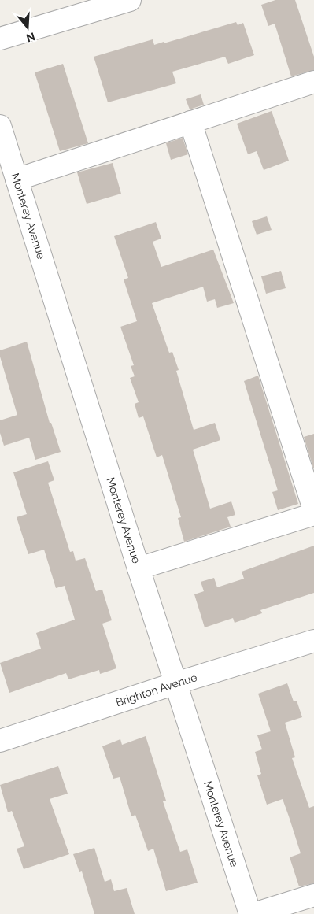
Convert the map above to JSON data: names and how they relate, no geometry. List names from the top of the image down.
{
  "streets": {
    "street": ["Monterey Avenue", "Brighton Avenue"]
  },
  "crossings": [
    ["Monterey Avenue", "Brighton Avenue"]
  ],
  "north": "bottom"
}
